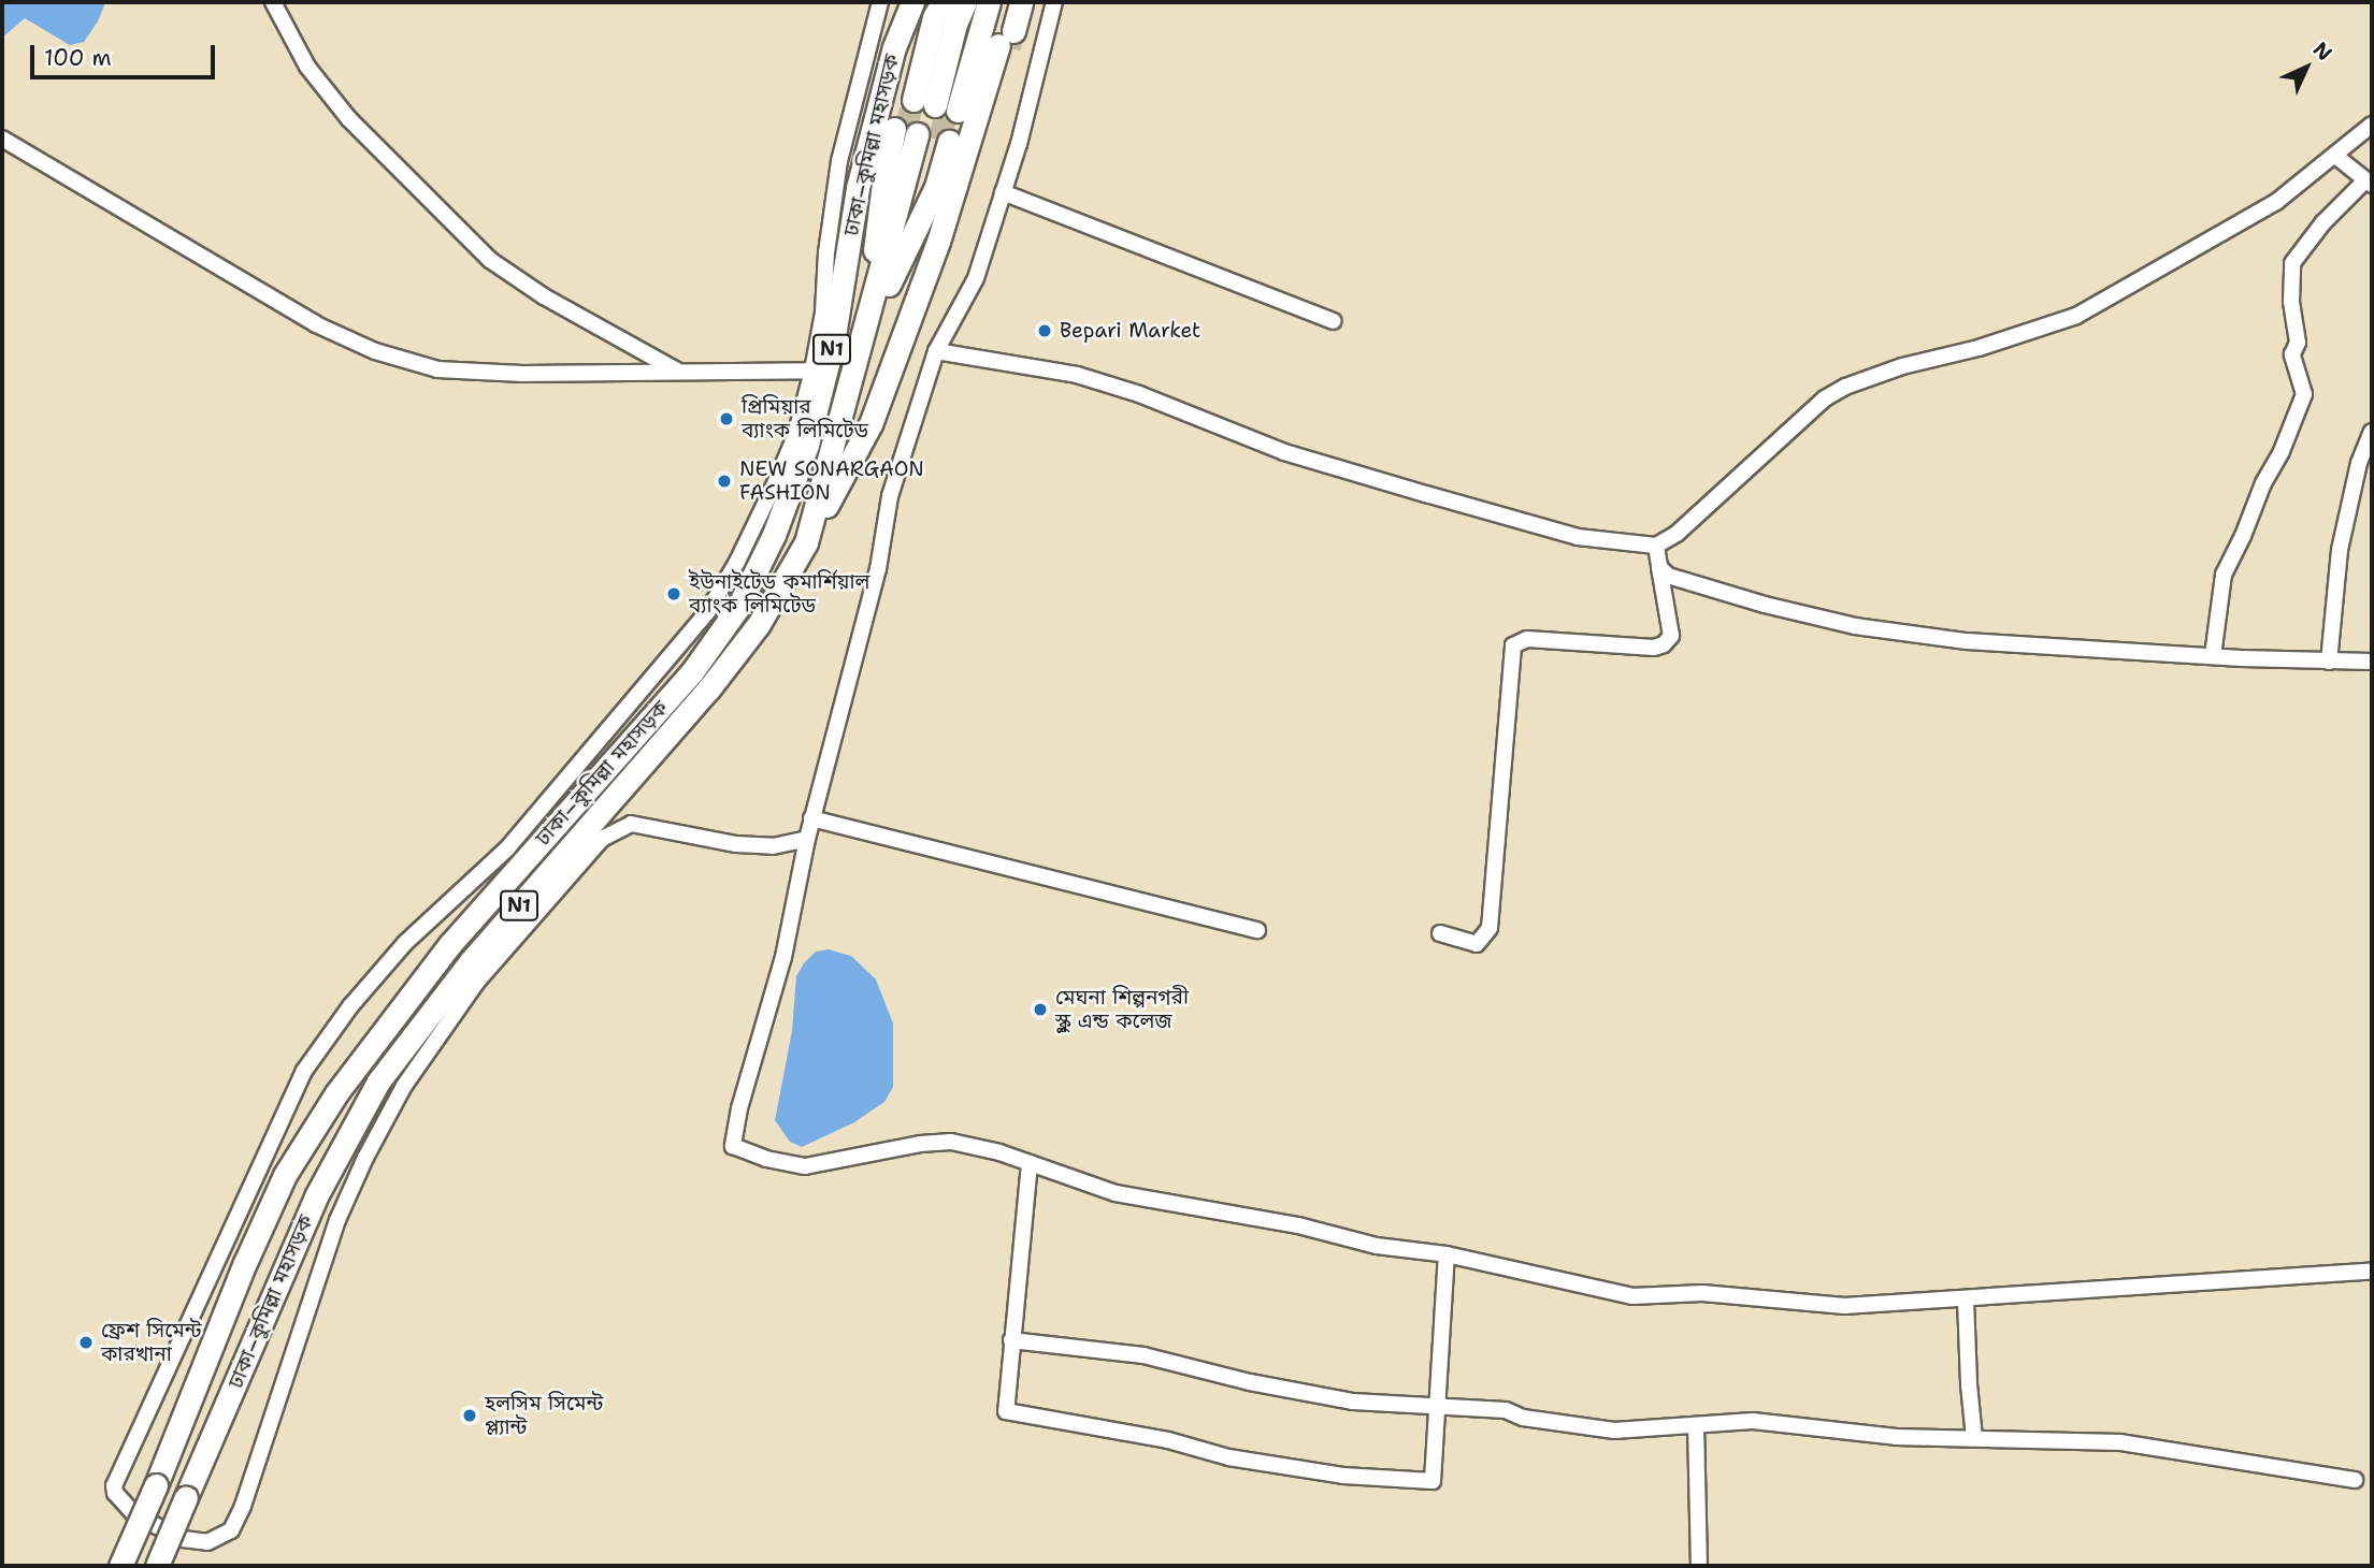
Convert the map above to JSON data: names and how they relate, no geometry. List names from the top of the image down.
{
  "streets": {
    "highway": ["ঢাকা–কুমিল্লা মহাসড়ক", "N1"]
  },
  "places": [
    "Bepari Market",
    "প্রিমিয়ার ব্যাংক লিমিটেড",
    "NEW SONARGAON FASHION",
    "ইউনাইটেড কমার্শিয়াল ব্যাংক লিমিটেড",
    "মেঘনা শিল্পনগরী স্কুল এন্ড কলেজ",
    "ফ্রেশ সিমেন্ট কারখানা",
    "হলসিম সিমেন্ট প্ল্যান্ট"
  ],
  "scale_bar": "100 m",
  "north": "top right"
}
